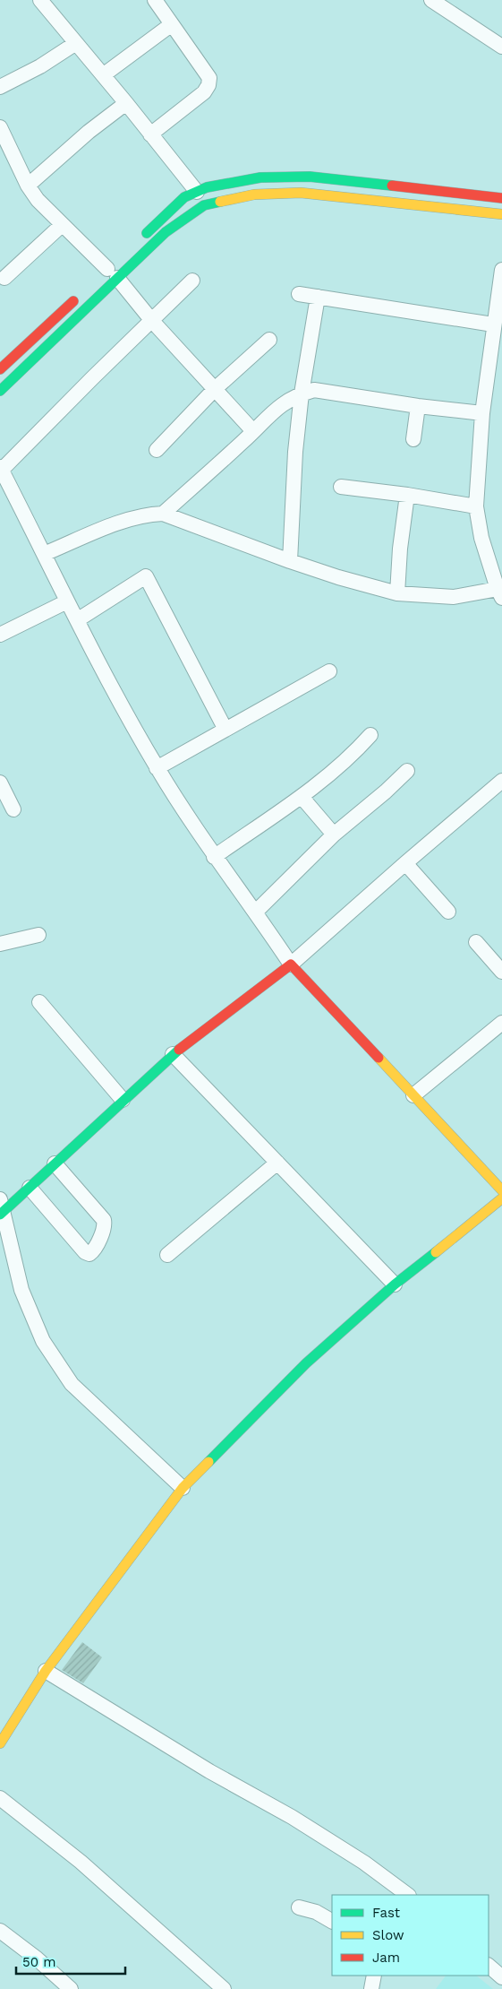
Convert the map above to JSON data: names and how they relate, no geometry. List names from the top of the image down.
{
  "legend": ["Fast", "Slow", "Jam"],
  "scale_bar": "50 m"
}
